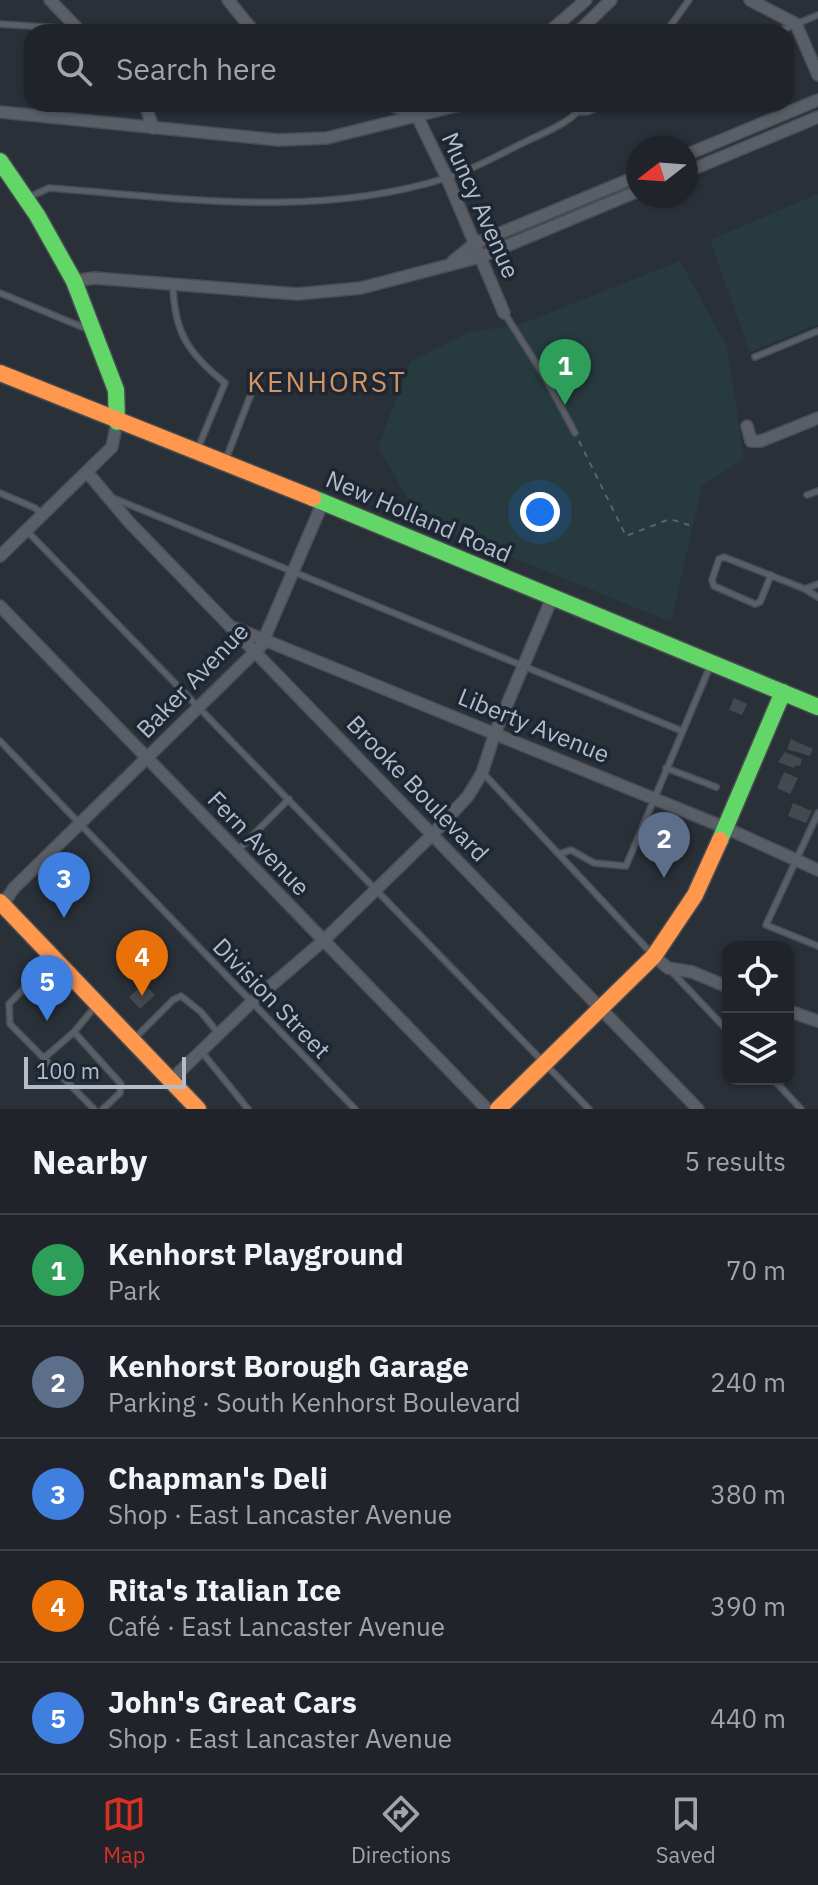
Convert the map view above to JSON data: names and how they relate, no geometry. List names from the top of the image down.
{
  "streets": {
    "main road": ["New Holland Road"],
    "street": [
      "Muncy Avenue",
      "Baker Avenue",
      "Liberty Avenue",
      "Brooke Boulevard",
      "Fern Avenue"
    ],
    "lane": ["Division Street"]
  },
  "crossings": [
    ["New Holland Road", "Baker Avenue"],
    ["Baker Avenue", "Liberty Avenue"],
    ["Baker Avenue", "Brooke Boulevard"],
    ["Baker Avenue", "Fern Avenue"],
    ["Baker Avenue", "Division Street"],
    ["Liberty Avenue", "Brooke Boulevard"]
  ],
  "districts": ["KENHORST"],
  "scale_bar": "100 m",
  "north": "left",
  "page": {
    "search": "Search here",
    "pins": [
      "1",
      "2",
      "3",
      "4",
      "5"
    ],
    "scale": "100 m",
    "heading": ["Nearby", "5 results"],
    "list": [
      {
        "mark": "1",
        "name": "Kenhorst Playground",
        "note": "Park",
        "value": "70 m"
      },
      {
        "mark": "2",
        "name": "Kenhorst Borough Garage",
        "note": "Parking · South Kenhorst Boulevard",
        "value": "240 m"
      },
      {
        "mark": "3",
        "name": "Chapman's Deli",
        "note": "Shop · East Lancaster Avenue",
        "value": "380 m"
      },
      {
        "mark": "4",
        "name": "Rita's Italian Ice",
        "note": "Café · East Lancaster Avenue",
        "value": "390 m"
      },
      {
        "mark": "5",
        "name": "John's Great Cars",
        "note": "Shop · East Lancaster Avenue",
        "value": "440 m"
      }
    ],
    "nav": ["Map", "Directions", "Saved"]
  }
}
